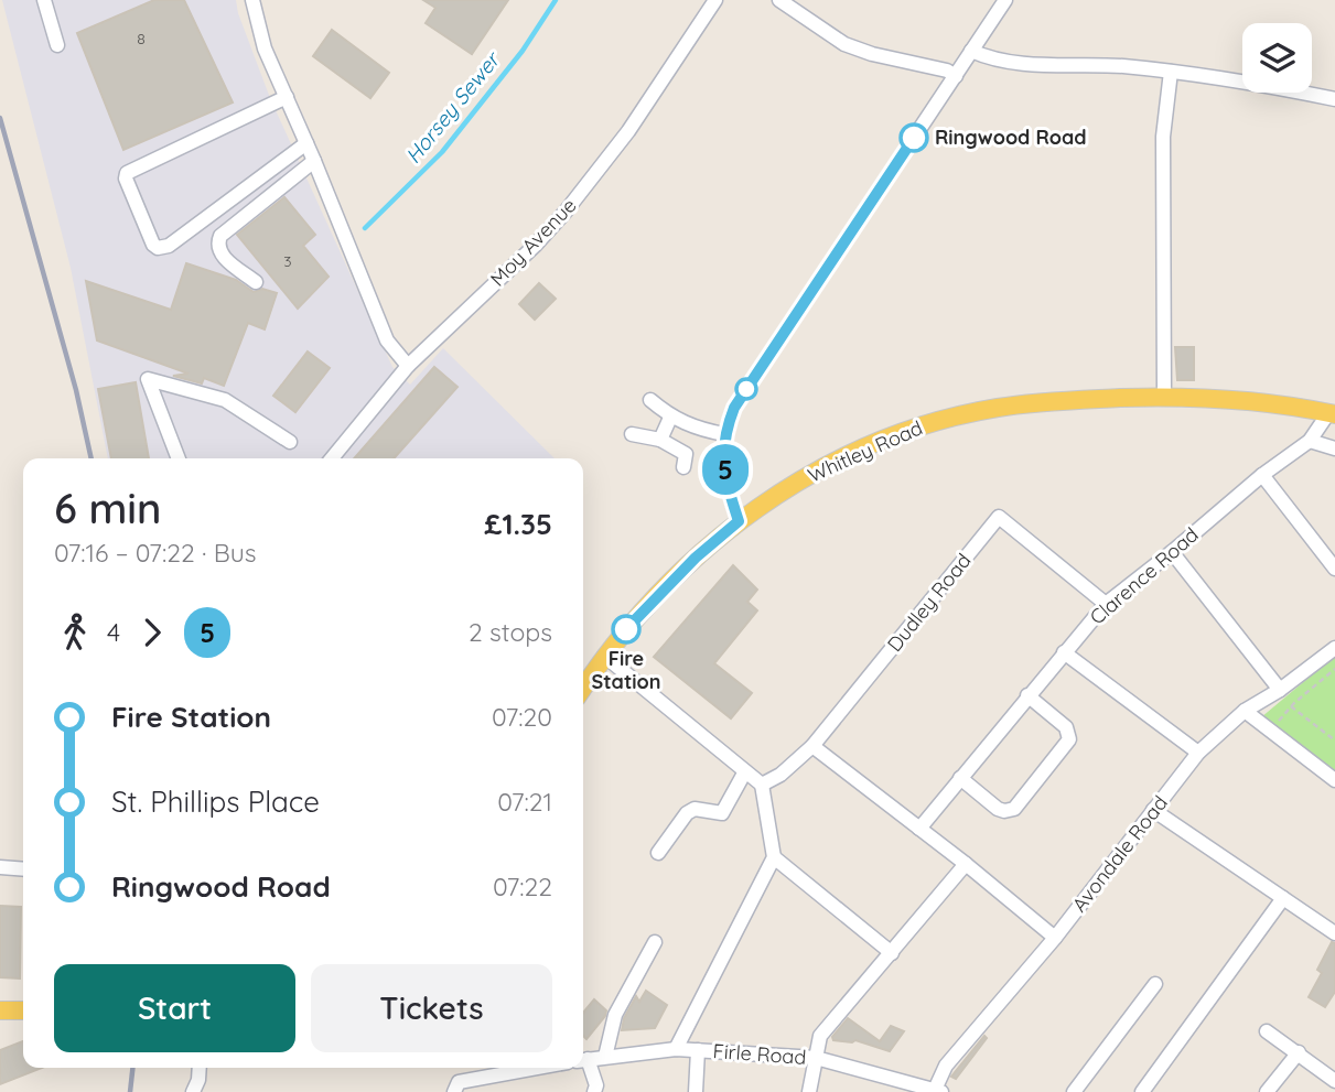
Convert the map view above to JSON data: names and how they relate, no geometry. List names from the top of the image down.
{
  "streets": {
    "main road": ["Whitley Road"],
    "street": [
      "Moy Avenue",
      "Clarence Road",
      "Dudley Road",
      "Avondale Road",
      "Firle Road"
    ]
  },
  "crossings": [
    ["Whitley Road", "Clarence Road"],
    ["Clarence Road", "Dudley Road"],
    ["Avondale Road", "Firle Road"]
  ],
  "water": ["Horsey Sewer"],
  "places": ["Ringwood Road", "Fire Station"],
  "lines": ["bus line 5"],
  "house_numbers": ["8", "3"],
  "page": {
    "on_map": "5",
    "heading": ["6 min", "07:16 – 07:22 · Bus", "£1.35"],
    "legs": ["4", "5", "2 stops"],
    "list": [
      {
        "name": "Fire Station",
        "value": "07:20"
      },
      {
        "name": "St. Phillips Place",
        "value": "07:21"
      },
      {
        "name": "Ringwood Road",
        "value": "07:22"
      }
    ],
    "buttons": ["Start", "Tickets"]
  }
}
